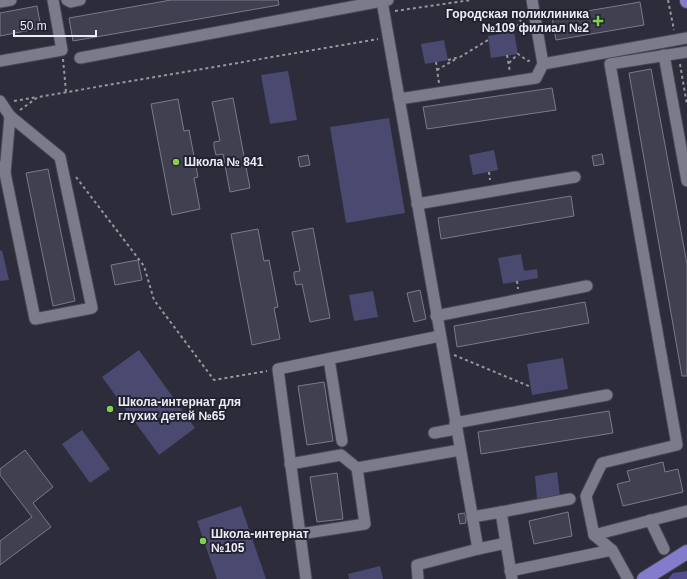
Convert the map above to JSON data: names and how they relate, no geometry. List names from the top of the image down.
{
  "places": {
    "health": ["Городская поликлиника №109 филиал №2"],
    "other": ["Школа № 841", "Школа-интернат для глухих детей №65", "Школа-интернат №105"]
  },
  "scale_bar": "50 m"
}
